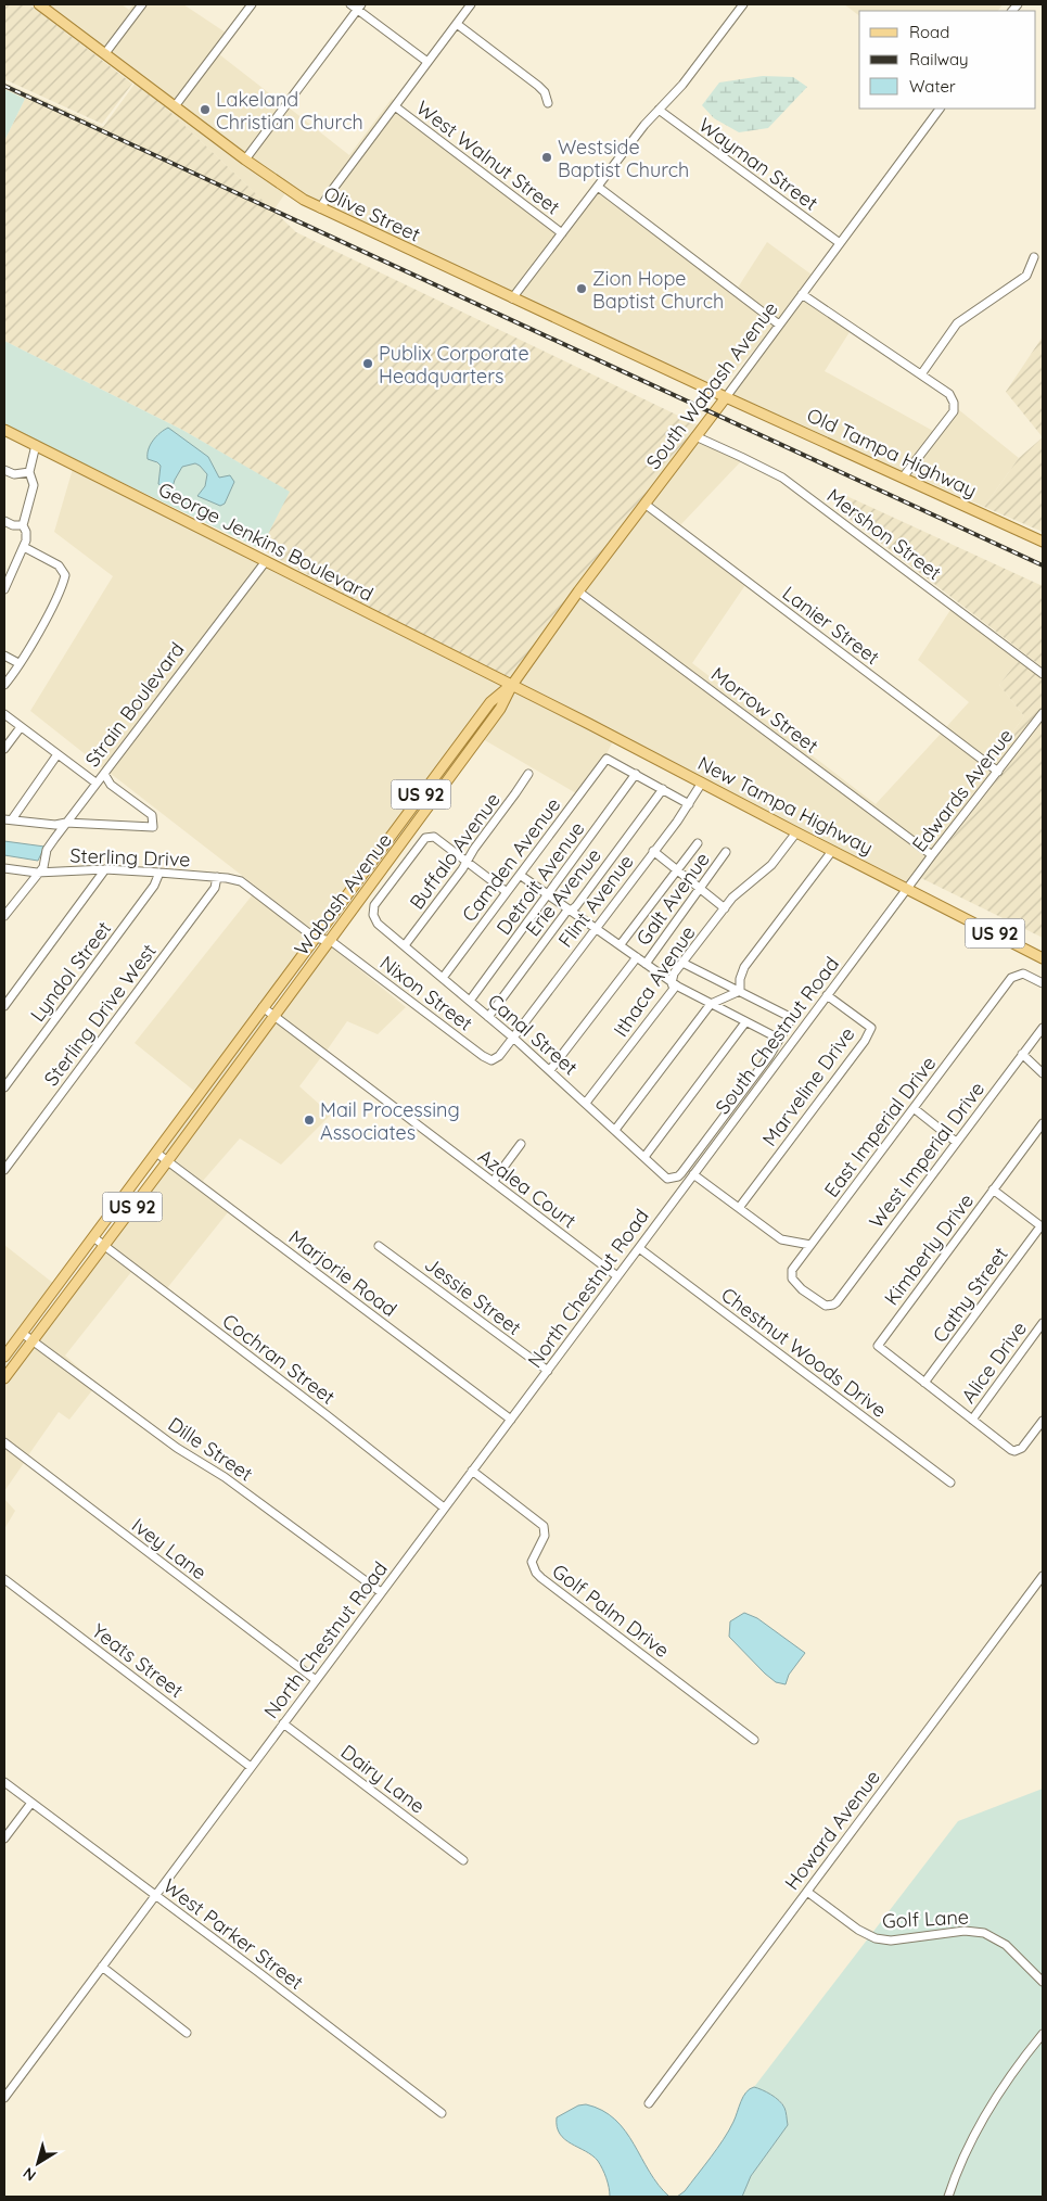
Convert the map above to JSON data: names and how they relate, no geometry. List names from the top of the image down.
{
  "streets": {
    "main road": [
      "Olive Street",
      "South Wabash Avenue",
      "Old Tampa Highway",
      "George Jenkins Boulevard",
      "US 92",
      "New Tampa Highway",
      "Wabash Avenue"
    ],
    "street": [
      "West Walnut Street",
      "Wayman Street",
      "Mershon Street",
      "Lanier Street",
      "Strain Boulevard",
      "Morrow Street",
      "Edwards Avenue",
      "Buffalo Avenue",
      "Sterling Drive",
      "Camden Avenue",
      "Detroit Avenue",
      "Erie Avenue",
      "Galt Avenue",
      "Flint Avenue",
      "Lyndol Street",
      "Ithaca Avenue",
      "Nixon Street",
      "Sterling Drive West",
      "Canal Street",
      "South Chestnut Road",
      "Marveline Drive",
      "East Imperial Drive",
      "West Imperial Drive",
      "Azalea Court",
      "Kimberly Drive",
      "Marjorie Road",
      "North Chestnut Road",
      "Cathy Street",
      "Jessie Street",
      "Chestnut Woods Drive",
      "Cochran Street",
      "Alice Drive",
      "Dille Street",
      "Ivey Lane",
      "Golf Palm Drive",
      "Yeats Street",
      "Dairy Lane",
      "Howard Avenue",
      "Golf Lane",
      "West Parker Street"
    ]
  },
  "crossings": [
    ["Wayman Street", "South Wabash Avenue"],
    ["Olive Street", "South Wabash Avenue"],
    ["Olive Street", "Old Tampa Highway"],
    ["South Wabash Avenue", "Old Tampa Highway"],
    ["South Wabash Avenue", "Mershon Street"],
    ["South Wabash Avenue", "George Jenkins Boulevard"],
    ["South Wabash Avenue", "Lanier Street"],
    ["South Wabash Avenue", "Morrow Street"],
    ["South Wabash Avenue", "New Tampa Highway"],
    ["South Wabash Avenue", "Wabash Avenue"],
    ["George Jenkins Boulevard", "Strain Boulevard"],
    ["George Jenkins Boulevard", "New Tampa Highway"],
    ["George Jenkins Boulevard", "Wabash Avenue"],
    ["Lanier Street", "Edwards Avenue"],
    ["Strain Boulevard", "Sterling Drive"],
    ["Morrow Street", "Edwards Avenue"],
    ["Edwards Avenue", "New Tampa Highway"],
    ["Edwards Avenue", "South Chestnut Road"],
    ["New Tampa Highway", "Wabash Avenue"],
    ["New Tampa Highway", "Flint Avenue"],
    ["New Tampa Highway", "Ithaca Avenue"],
    ["New Tampa Highway", "South Chestnut Road"],
    ["Buffalo Avenue", "Canal Street"],
    ["Sterling Drive", "Wabash Avenue"],
    ["Sterling Drive", "Lyndol Street"],
    ["Sterling Drive", "Nixon Street"],
    ["Sterling Drive", "Sterling Drive West"],
    ["Camden Avenue", "Detroit Avenue"],
    ["Camden Avenue", "Canal Street"],
    ["Detroit Avenue", "Canal Street"],
    ["Erie Avenue", "Canal Street"],
    ["Wabash Avenue", "Nixon Street"],
    ["Wabash Avenue", "Azalea Court"],
    ["Wabash Avenue", "Marjorie Road"],
    ["Wabash Avenue", "Cochran Street"],
    ["Wabash Avenue", "Dille Street"],
    ["Flint Avenue", "Nixon Street"],
    ["Flint Avenue", "Canal Street"],
    ["Ithaca Avenue", "Canal Street"],
    ["Nixon Street", "Canal Street"],
    ["South Chestnut Road", "Marveline Drive"],
    ["South Chestnut Road", "North Chestnut Road"],
    ["East Imperial Drive", "West Imperial Drive"],
    ["Azalea Court", "North Chestnut Road"],
    ["Kimberly Drive", "Cathy Street"],
    ["Marjorie Road", "North Chestnut Road"],
    ["North Chestnut Road", "Jessie Street"],
    ["North Chestnut Road", "Chestnut Woods Drive"],
    ["North Chestnut Road", "Cochran Street"],
    ["North Chestnut Road", "Dille Street"],
    ["North Chestnut Road", "Ivey Lane"],
    ["North Chestnut Road", "Golf Palm Drive"],
    ["North Chestnut Road", "Yeats Street"],
    ["North Chestnut Road", "Dairy Lane"],
    ["North Chestnut Road", "West Parker Street"],
    ["Howard Avenue", "Golf Lane"]
  ],
  "places": [
    "Lakeland Christian Church",
    "Westside Baptist Church",
    "Zion Hope Baptist Church",
    "Publix Corporate Headquarters",
    "Mail Processing Associates"
  ],
  "legend": ["Road", "Railway", "Water"],
  "north": "bottom left"
}
